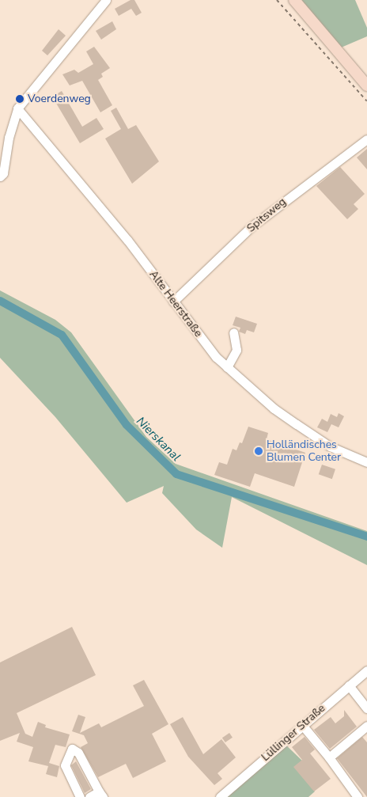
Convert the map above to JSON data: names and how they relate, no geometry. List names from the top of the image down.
{
  "streets": {
    "street": ["Spitsweg", "Alte Heerstraße", "Lüllinger Straße"]
  },
  "crossings": [
    ["Spitsweg", "Alte Heerstraße"]
  ],
  "water": ["Nierskanal"],
  "places": ["Voerdenweg", "Holländisches Blumen Center"]
}
